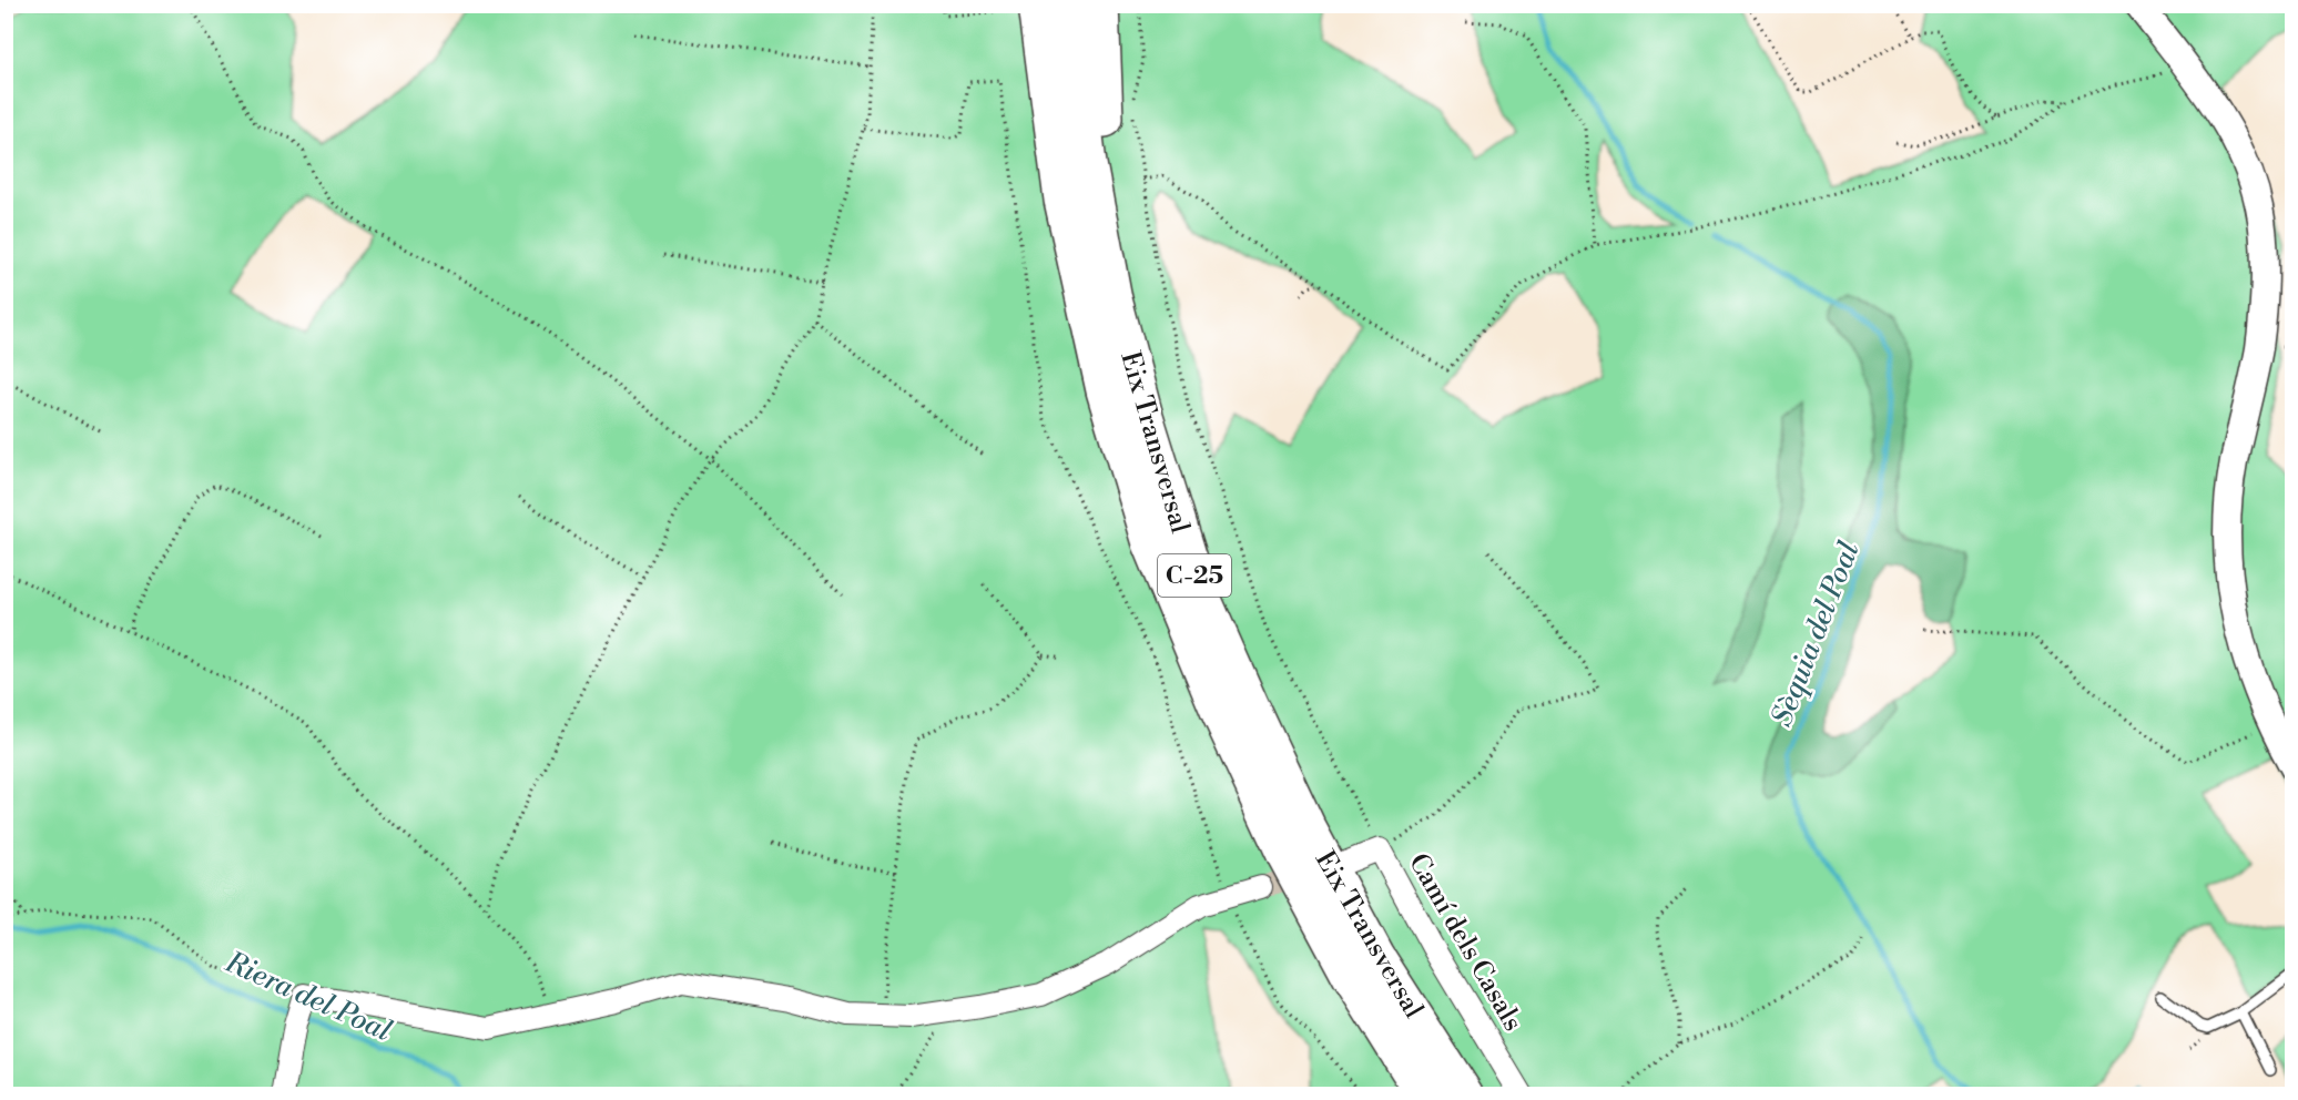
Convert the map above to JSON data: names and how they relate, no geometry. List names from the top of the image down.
{
  "streets": {
    "highway": ["Eix Transversal", "C-25"],
    "street": ["Camí dels Casals"]
  },
  "water": ["Sèquia del Poal", "Riera del Poal"]
}
